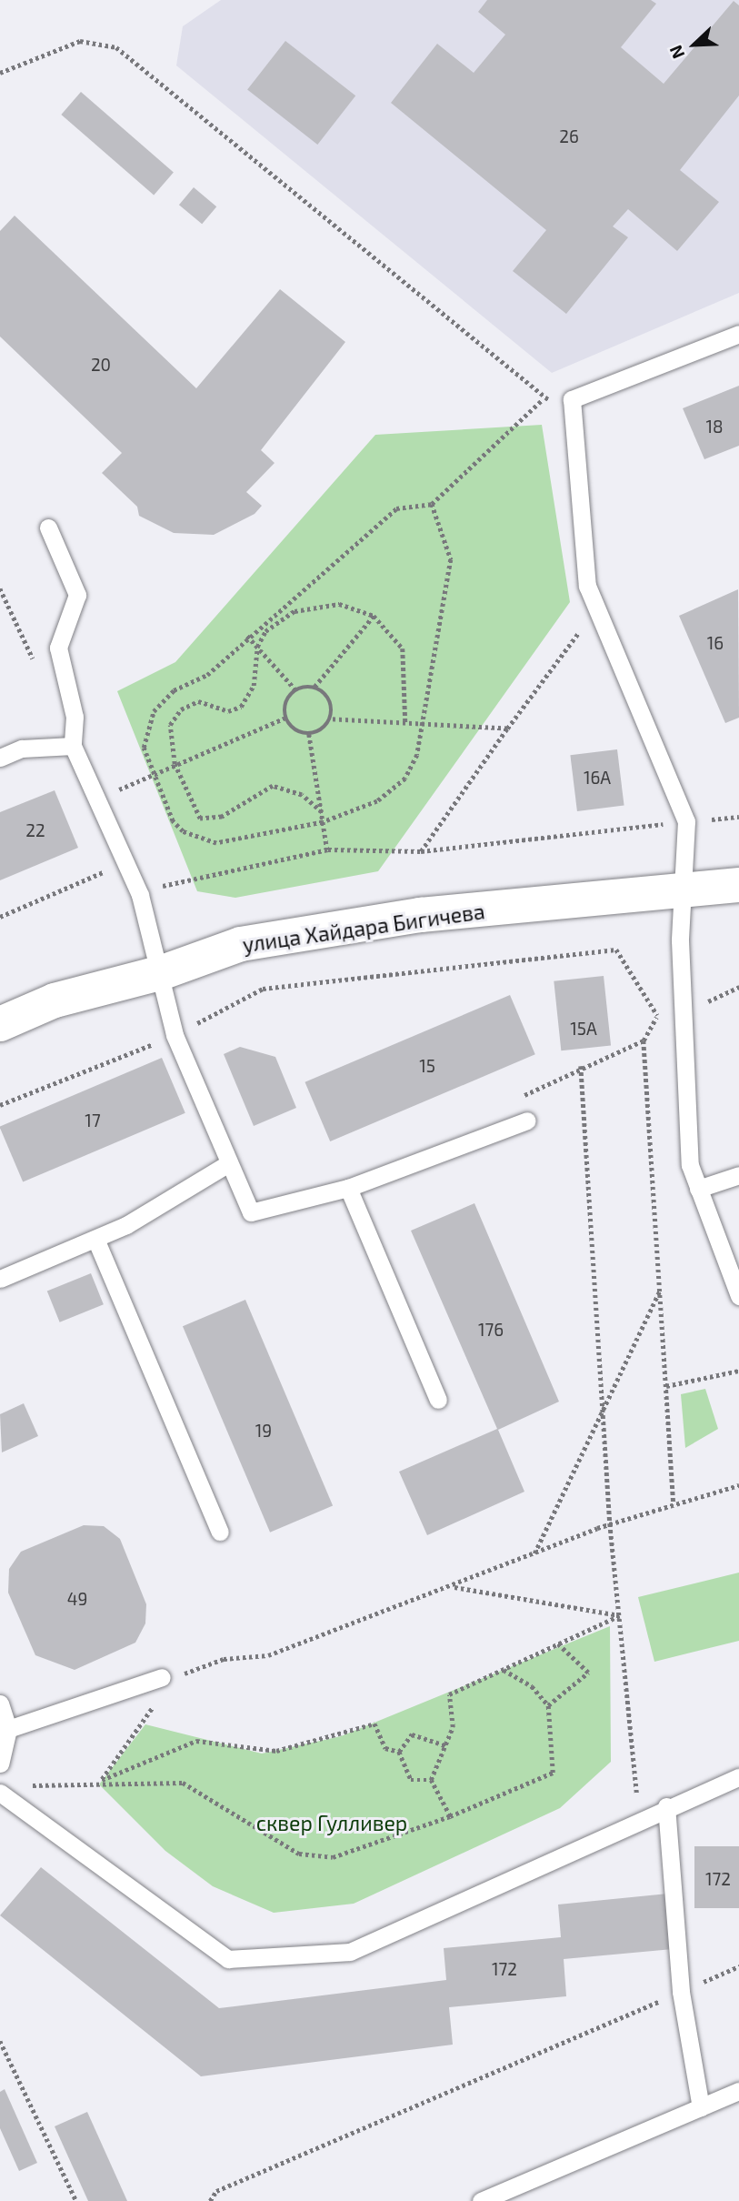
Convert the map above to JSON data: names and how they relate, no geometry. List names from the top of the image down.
{
  "streets": {
    "street": ["улица Хайдара Бигичева"]
  },
  "parks": ["сквер Гулливер"],
  "house_numbers": [
    "26",
    "20",
    "18",
    "16",
    "16А",
    "22",
    "15А",
    "15",
    "17",
    "176",
    "19",
    "49",
    "172",
    "172"
  ],
  "north": "bottom left"
}
